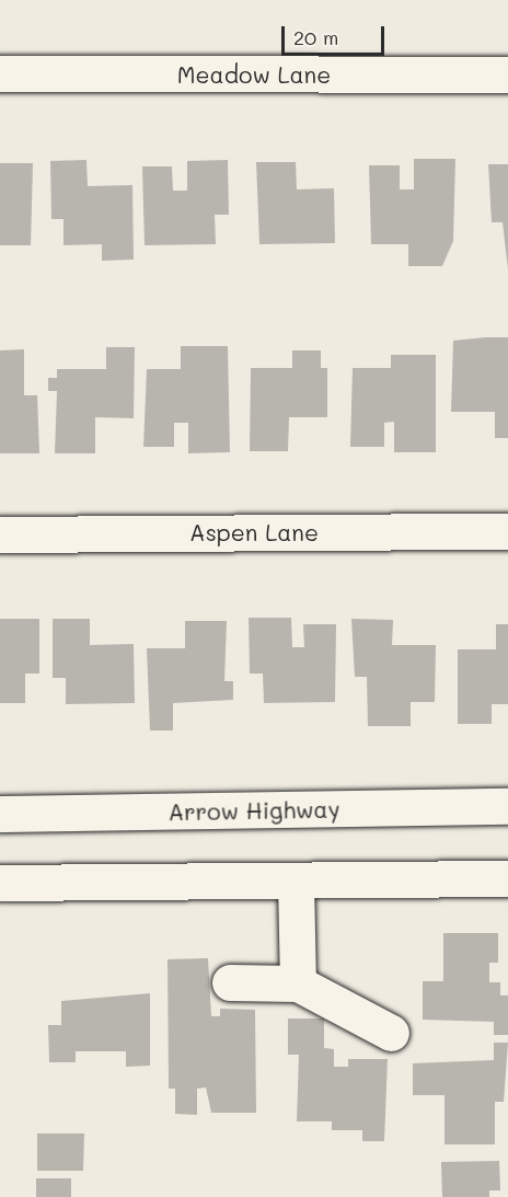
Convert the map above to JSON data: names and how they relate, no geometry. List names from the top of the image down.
{
  "streets": {
    "street": ["Meadow Lane", "Aspen Lane", "Arrow Highway"]
  },
  "scale_bar": "20 m"
}
